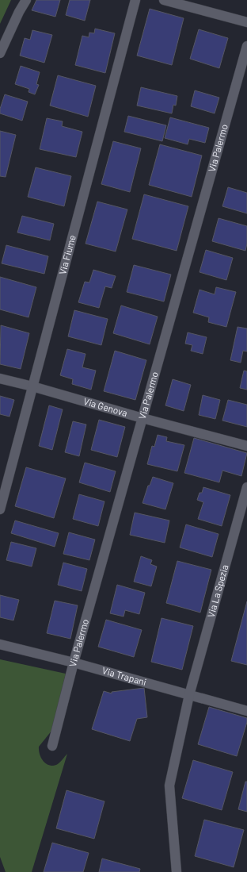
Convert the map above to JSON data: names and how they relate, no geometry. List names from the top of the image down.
{
  "streets": {
    "street": [
      "Via Palermo",
      "Via Fiume",
      "Via Genova",
      "Via La Spezia",
      "Via Trapani"
    ]
  },
  "crossings": [
    ["Via Palermo", "Via Genova"],
    ["Via Palermo", "Via Trapani"],
    ["Via Fiume", "Via Genova"],
    ["Via La Spezia", "Via Trapani"]
  ]
}
